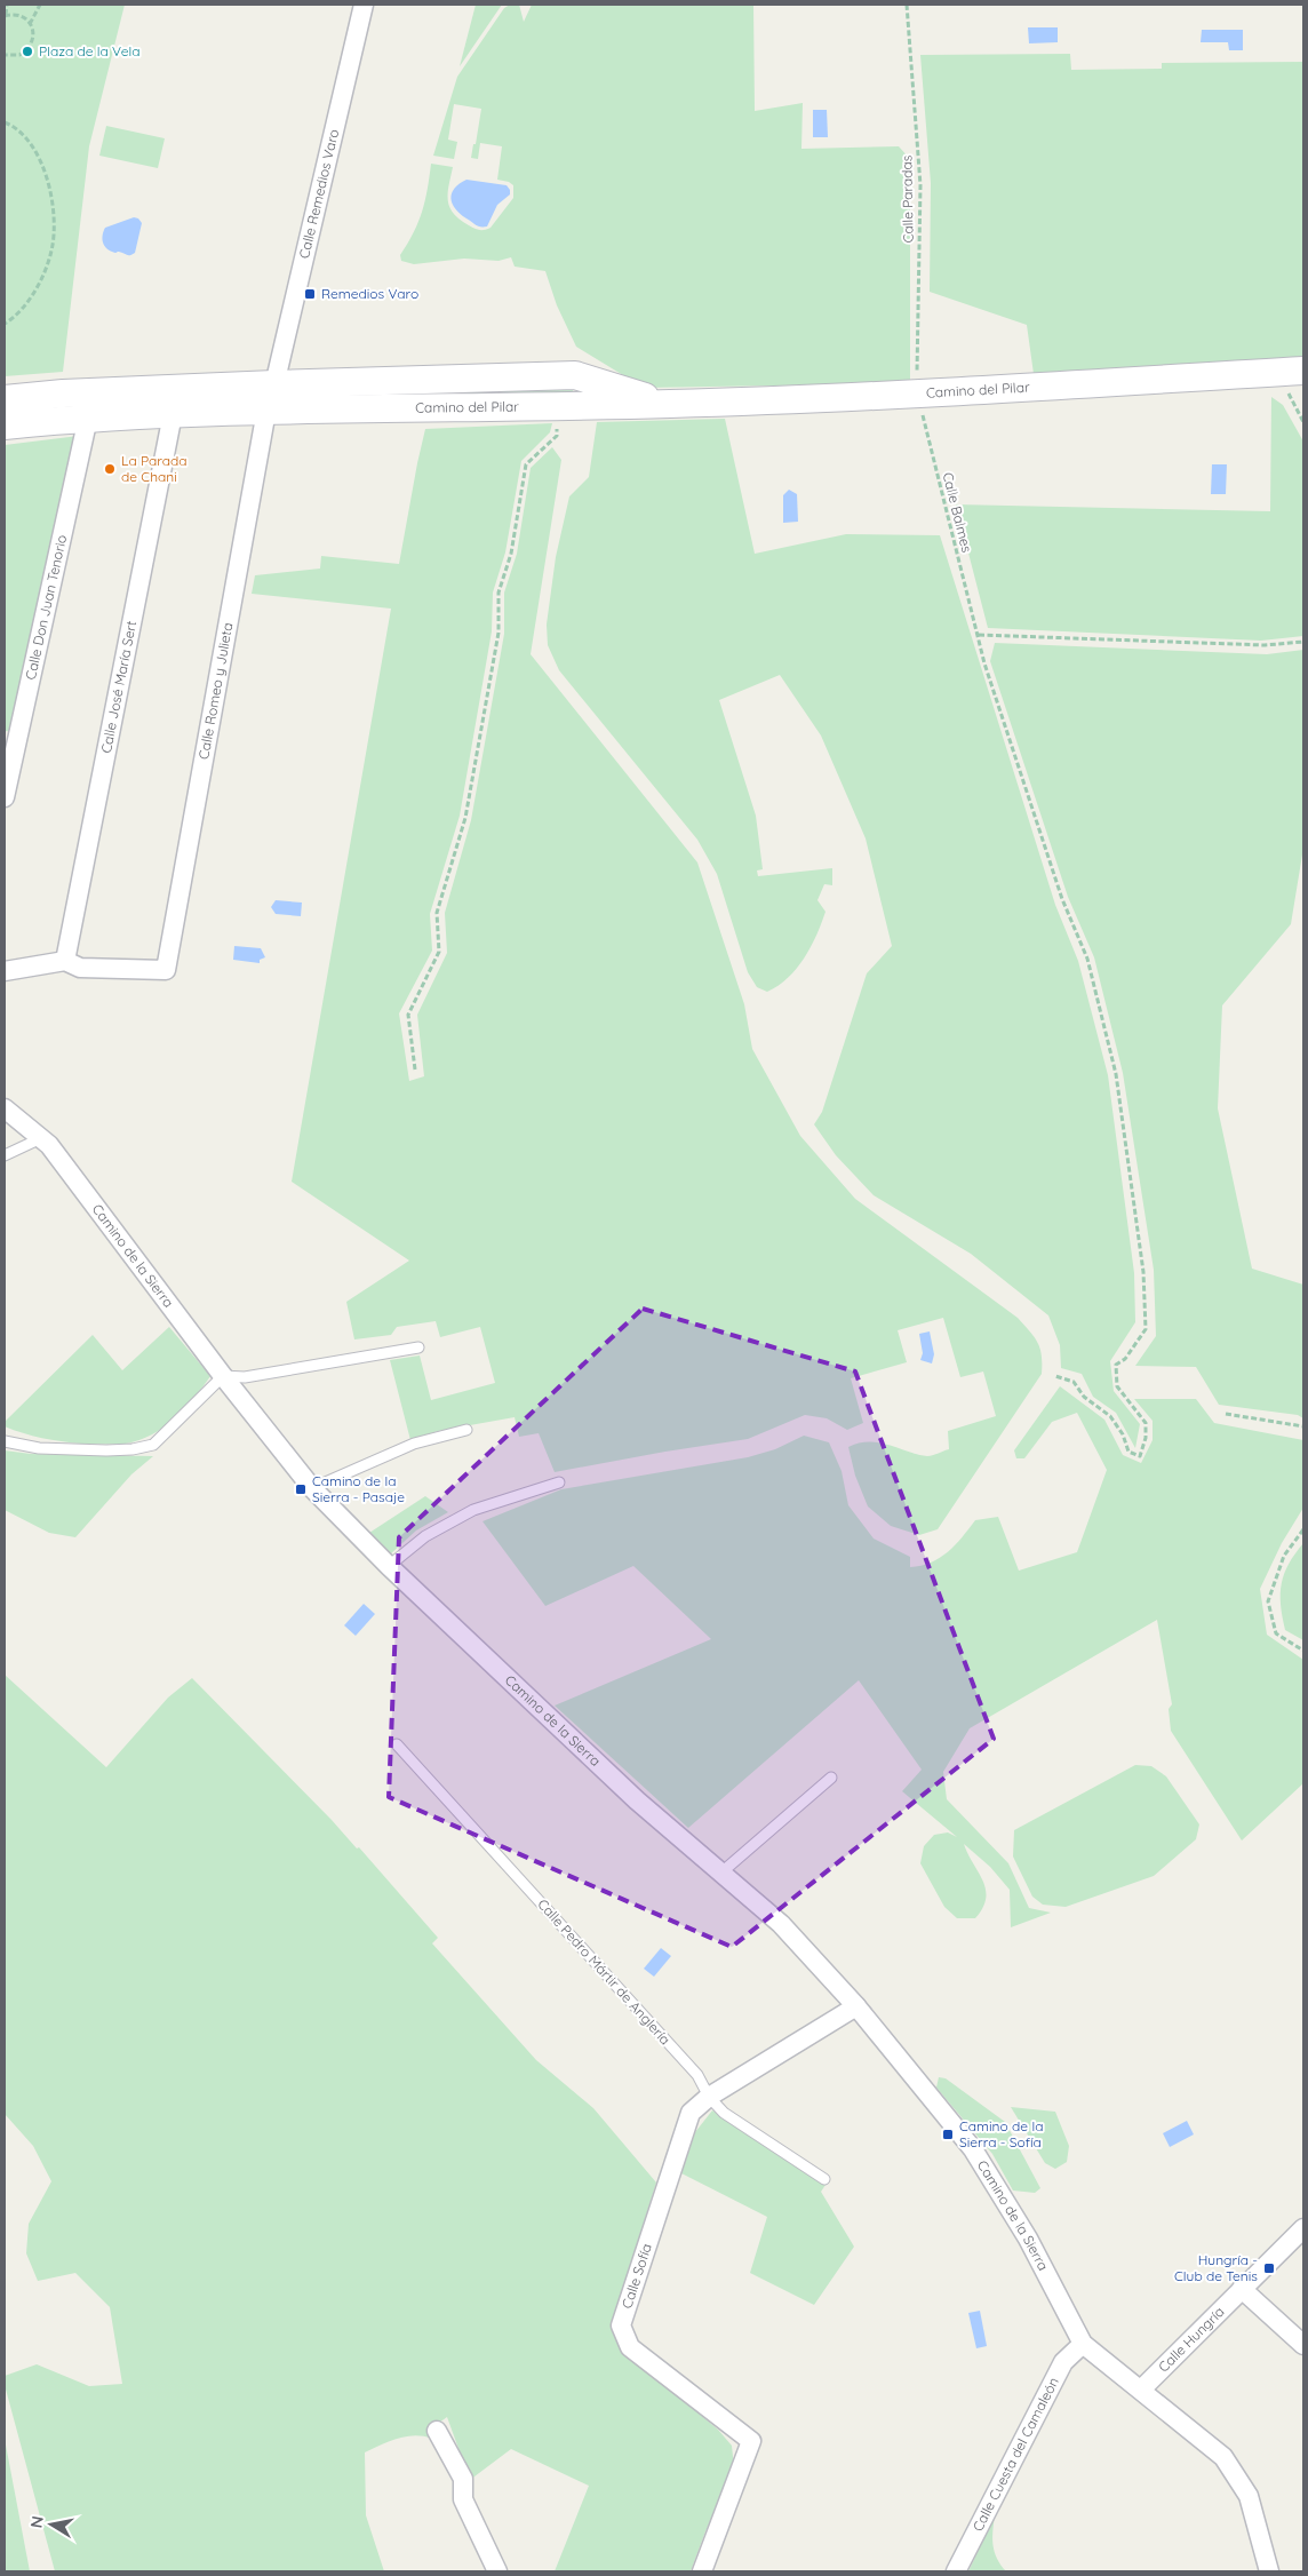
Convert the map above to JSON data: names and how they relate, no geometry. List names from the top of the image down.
{
  "streets": {
    "main road": ["Camino del Pilar"],
    "street": [
      "Calle Remedios Varo",
      "Calle Don Juan Tenorio",
      "Calle José María Sert",
      "Calle Romeo y Julieta",
      "Camino de la Sierra",
      "Calle Sofía",
      "Calle Hungría",
      "Calle Cuesta del Camaleón"
    ],
    "lane": ["Calle Pedro Mártir de Anglería"],
    "path": ["Calle Paradas", "Calle Balmes"]
  },
  "crossings": [
    ["Calle Remedios Varo", "Camino del Pilar"],
    ["Calle Paradas", "Camino del Pilar"],
    ["Calle Paradas", "Calle Balmes"],
    ["Camino del Pilar", "Calle Balmes"],
    ["Camino del Pilar", "Calle Don Juan Tenorio"],
    ["Camino del Pilar", "Calle José María Sert"],
    ["Camino del Pilar", "Calle Romeo y Julieta"],
    ["Calle José María Sert", "Calle Romeo y Julieta"],
    ["Camino de la Sierra", "Calle Sofía"],
    ["Camino de la Sierra", "Calle Hungría"],
    ["Camino de la Sierra", "Calle Cuesta del Camaleón"],
    ["Calle Pedro Mártir de Anglería", "Calle Sofía"]
  ],
  "places": {
    "other": ["Plaza de la Vela", "La Parada de Chani"],
    "transit": [
      "Remedios Varo",
      "Camino de la Sierra - Pasaje",
      "Camino de la Sierra - Sofía",
      "Hungría - Club de Tenis"
    ]
  },
  "north": "left"
}
